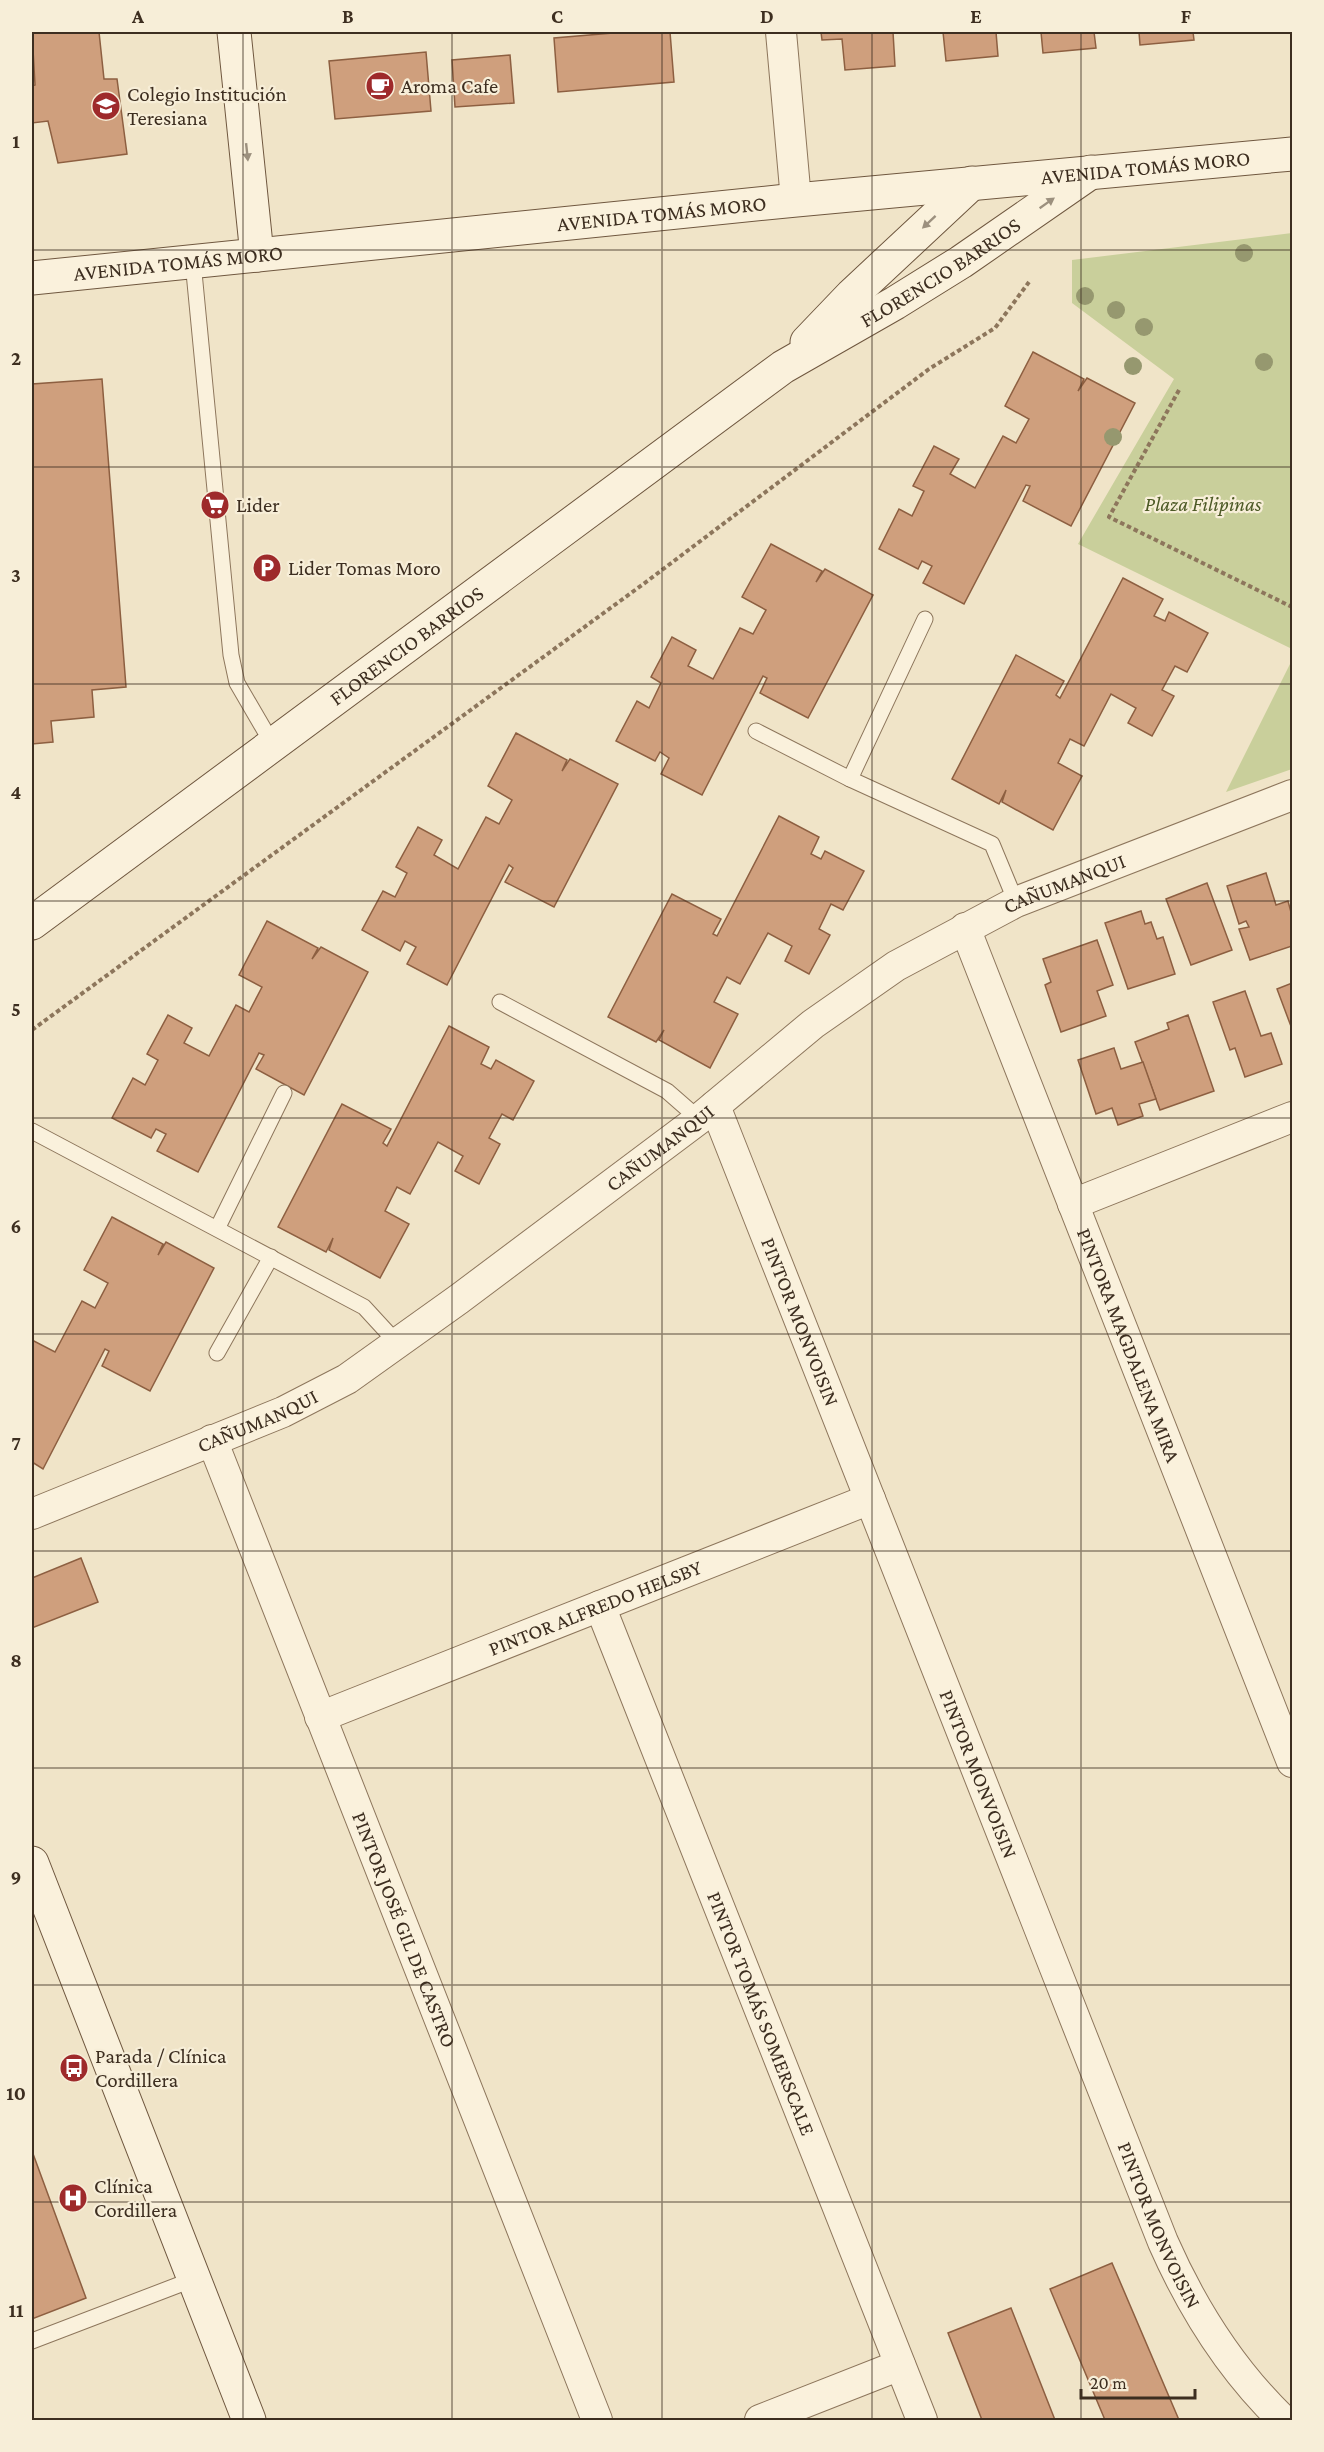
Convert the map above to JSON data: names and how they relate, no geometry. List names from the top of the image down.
{
  "streets": {
    "main road": ["AVENIDA TOMÁS MORO", "FLORENCIO BARRIOS"],
    "street": [
      "CAÑUMANQUI",
      "PINTOR MONVOISIN",
      "PINTORA MAGDALENA MIRA",
      "PINTOR ALFREDO HELSBY",
      "PINTOR JOSÉ GIL DE CASTRO",
      "PINTOR TOMÁS SOMERSCALE"
    ]
  },
  "crossings": [
    ["AVENIDA TOMÁS MORO", "FLORENCIO BARRIOS"],
    ["CAÑUMANQUI", "PINTOR MONVOISIN"],
    ["CAÑUMANQUI", "PINTORA MAGDALENA MIRA"],
    ["CAÑUMANQUI", "PINTOR JOSÉ GIL DE CASTRO"],
    ["PINTOR MONVOISIN", "PINTOR ALFREDO HELSBY"],
    ["PINTOR ALFREDO HELSBY", "PINTOR JOSÉ GIL DE CASTRO"],
    ["PINTOR ALFREDO HELSBY", "PINTOR TOMÁS SOMERSCALE"]
  ],
  "parks": ["Plaza Filipinas"],
  "places": {
    "cafe": ["Aroma Cafe"],
    "school or university": ["Colegio Institución Teresiana"],
    "supermarket": ["Lider"],
    "parking": ["Lider Tomas Moro"],
    "bus stop": ["Parada / Clínica Cordillera"],
    "hospital": ["Clínica Cordillera"]
  },
  "scale_bar": "20 m",
  "grid": {
    "columns": [
      "A",
      "B",
      "C",
      "D",
      "E",
      "F"
    ],
    "rows": [
      "1",
      "2",
      "3",
      "4",
      "5",
      "6",
      "7",
      "8",
      "9",
      "10",
      "11"
    ]
  }
}
